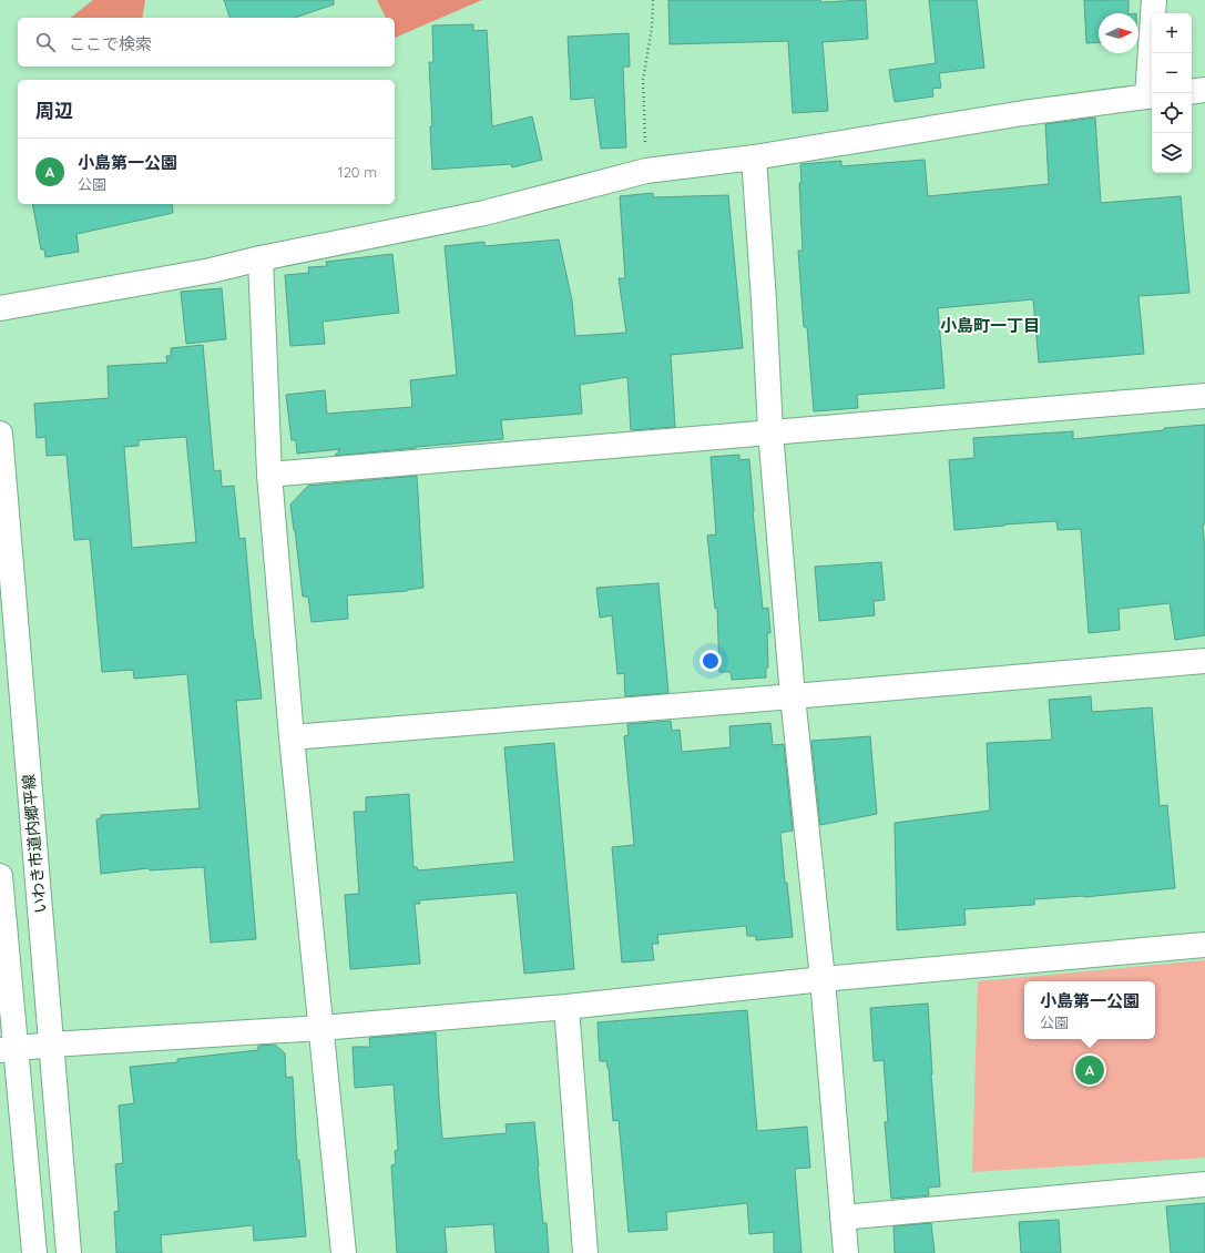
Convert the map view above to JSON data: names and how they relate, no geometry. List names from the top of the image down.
{
  "streets": {
    "street": ["いわき市道内郷平線"]
  },
  "districts": ["小島町一丁目"],
  "north": "right",
  "page": {
    "map_buttons": ["+", "−"],
    "search": "ここで検索",
    "heading": "周辺",
    "list": [
      {
        "mark": "A",
        "name": "小島第一公園",
        "note": "公園",
        "value": "120 m"
      }
    ],
    "popup": ["小島第一公園", "公園"],
    "pins": "A"
  }
}
